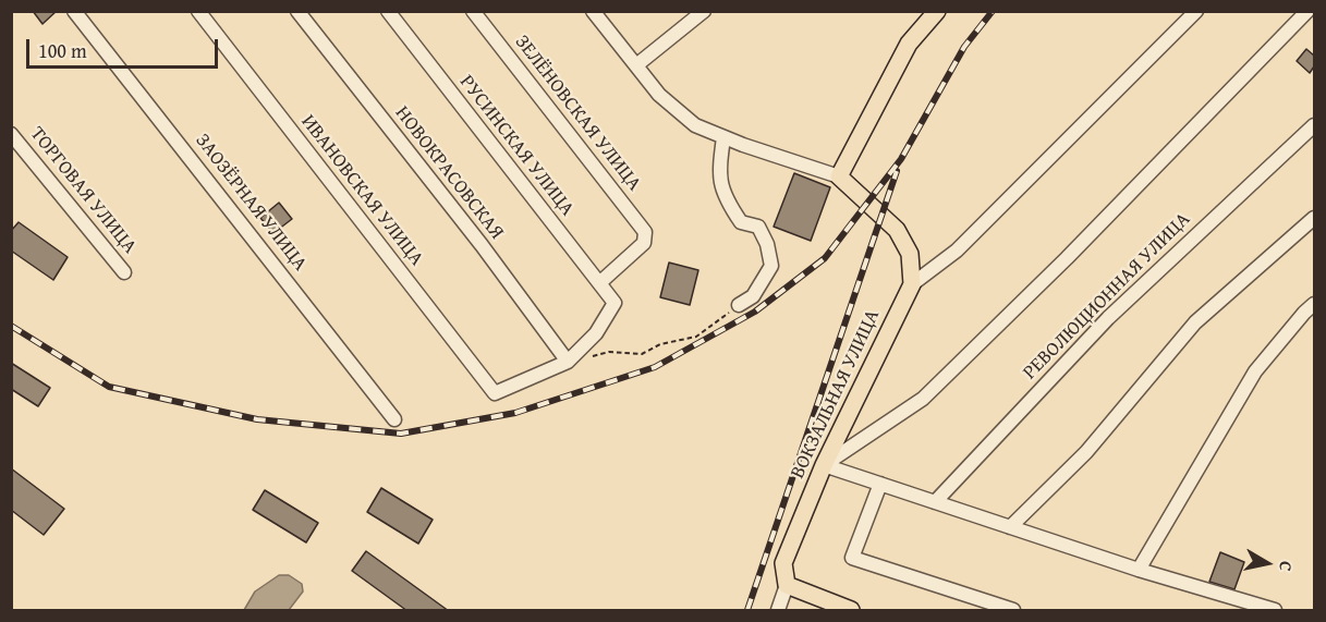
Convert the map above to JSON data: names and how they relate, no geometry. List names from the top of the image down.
{
  "streets": {
    "main road": ["ВОКЗАЛЬНАЯ УЛИЦА"],
    "street": [
      "ЗЕЛЁНОВСКАЯ УЛИЦА",
      "РУСИНСКАЯ УЛИЦА",
      "НОВОКРАСОВСКАЯ",
      "ТОРГОВАЯ УЛИЦА",
      "ИВАНОВСКАЯ УЛИЦА",
      "ЗАОЗЁРНАЯ УЛИЦА",
      "РЕВОЛЮЦИОННАЯ УЛИЦА"
    ]
  },
  "crossings": [
    ["ЗЕЛЁНОВСКАЯ УЛИЦА", "РУСИНСКАЯ УЛИЦА"],
    ["РУСИНСКАЯ УЛИЦА", "НОВОКРАСОВСКАЯ"],
    ["РУСИНСКАЯ УЛИЦА", "ИВАНОВСКАЯ УЛИЦА"],
    ["НОВОКРАСОВСКАЯ", "ИВАНОВСКАЯ УЛИЦА"]
  ],
  "scale_bar": "100 m",
  "north": "right"
}
